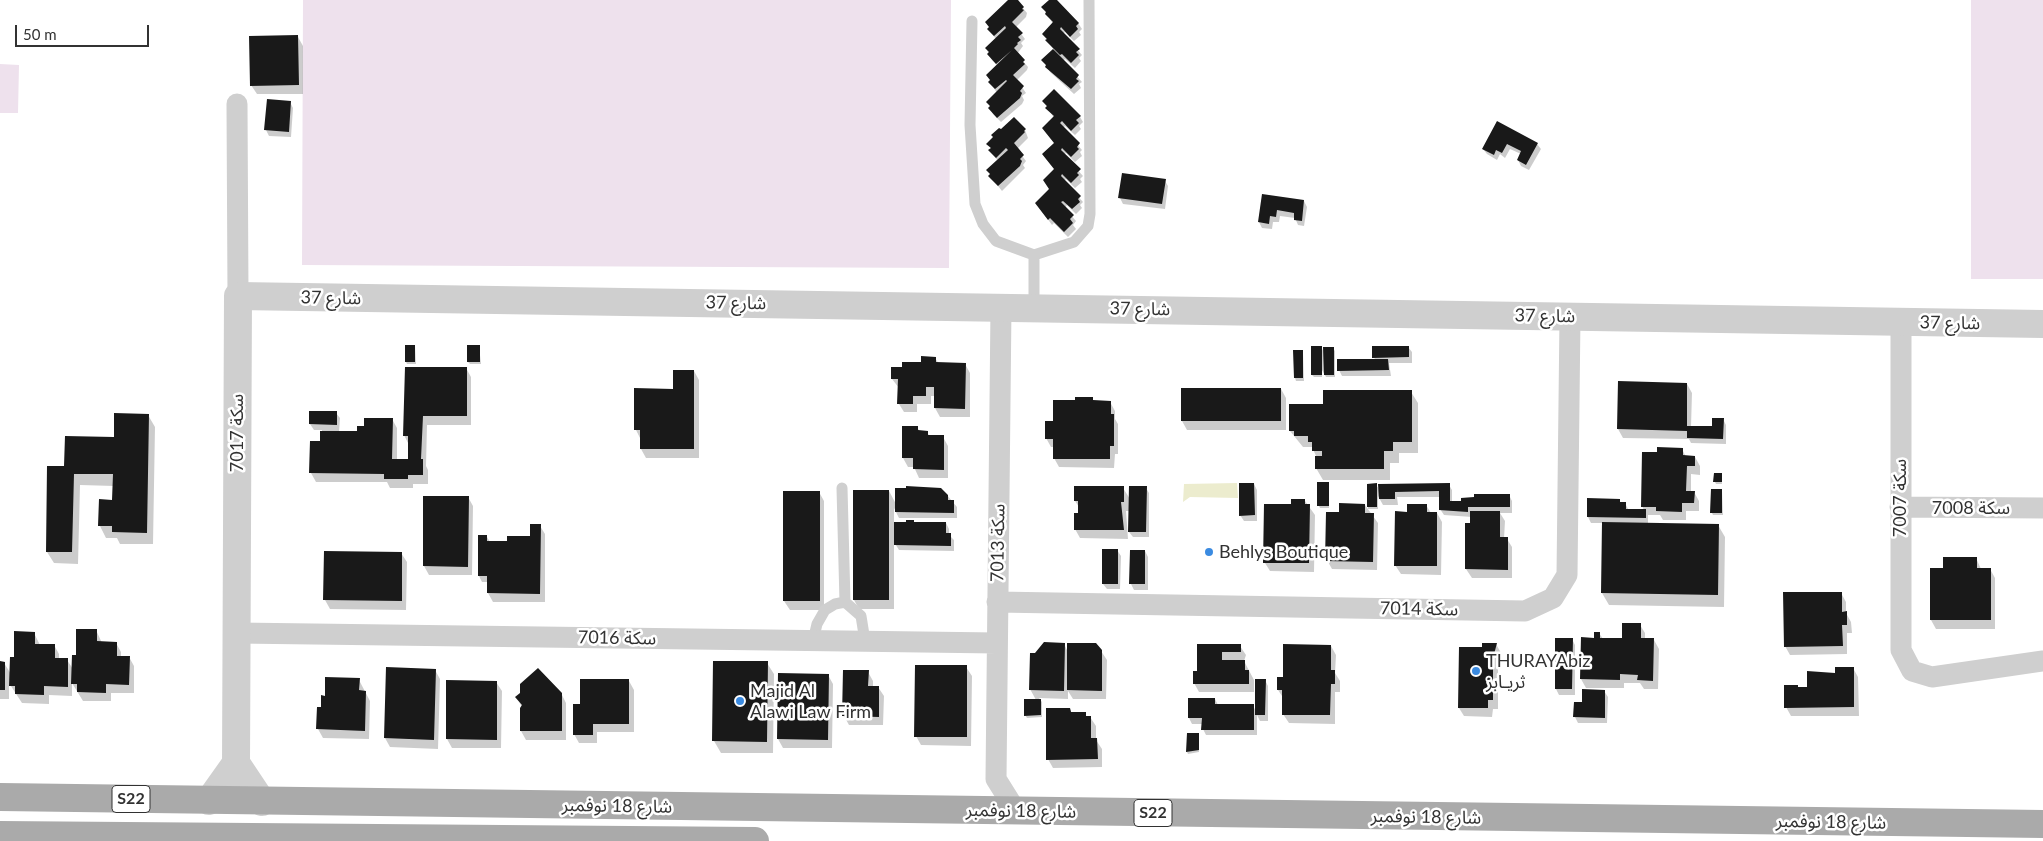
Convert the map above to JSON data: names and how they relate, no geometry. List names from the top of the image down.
{
  "streets": {
    "main road": ["S22", "شارع 18 نوفمبر"],
    "street": [
      "شارع 37",
      "سكة 7017",
      "سكة 7007",
      "سكة 7008",
      "سكة 7013",
      "سكة 7014",
      "سكة 7016"
    ]
  },
  "crossings": [
    ["شارع 37", "سكة 7017"],
    ["شارع 37", "سكة 7007"],
    ["شارع 37", "سكة 7013"],
    ["شارع 37", "سكة 7014"],
    ["سكة 7017", "سكة 7016"],
    ["سكة 7007", "سكة 7008"],
    ["سكة 7013", "سكة 7014"],
    ["سكة 7013", "سكة 7016"]
  ],
  "places": ["Behlys Boutique", "THURAYAbiz ثريـابز", "Majid Al Alawi Law Firm"],
  "scale_bar": "50 m"
}
